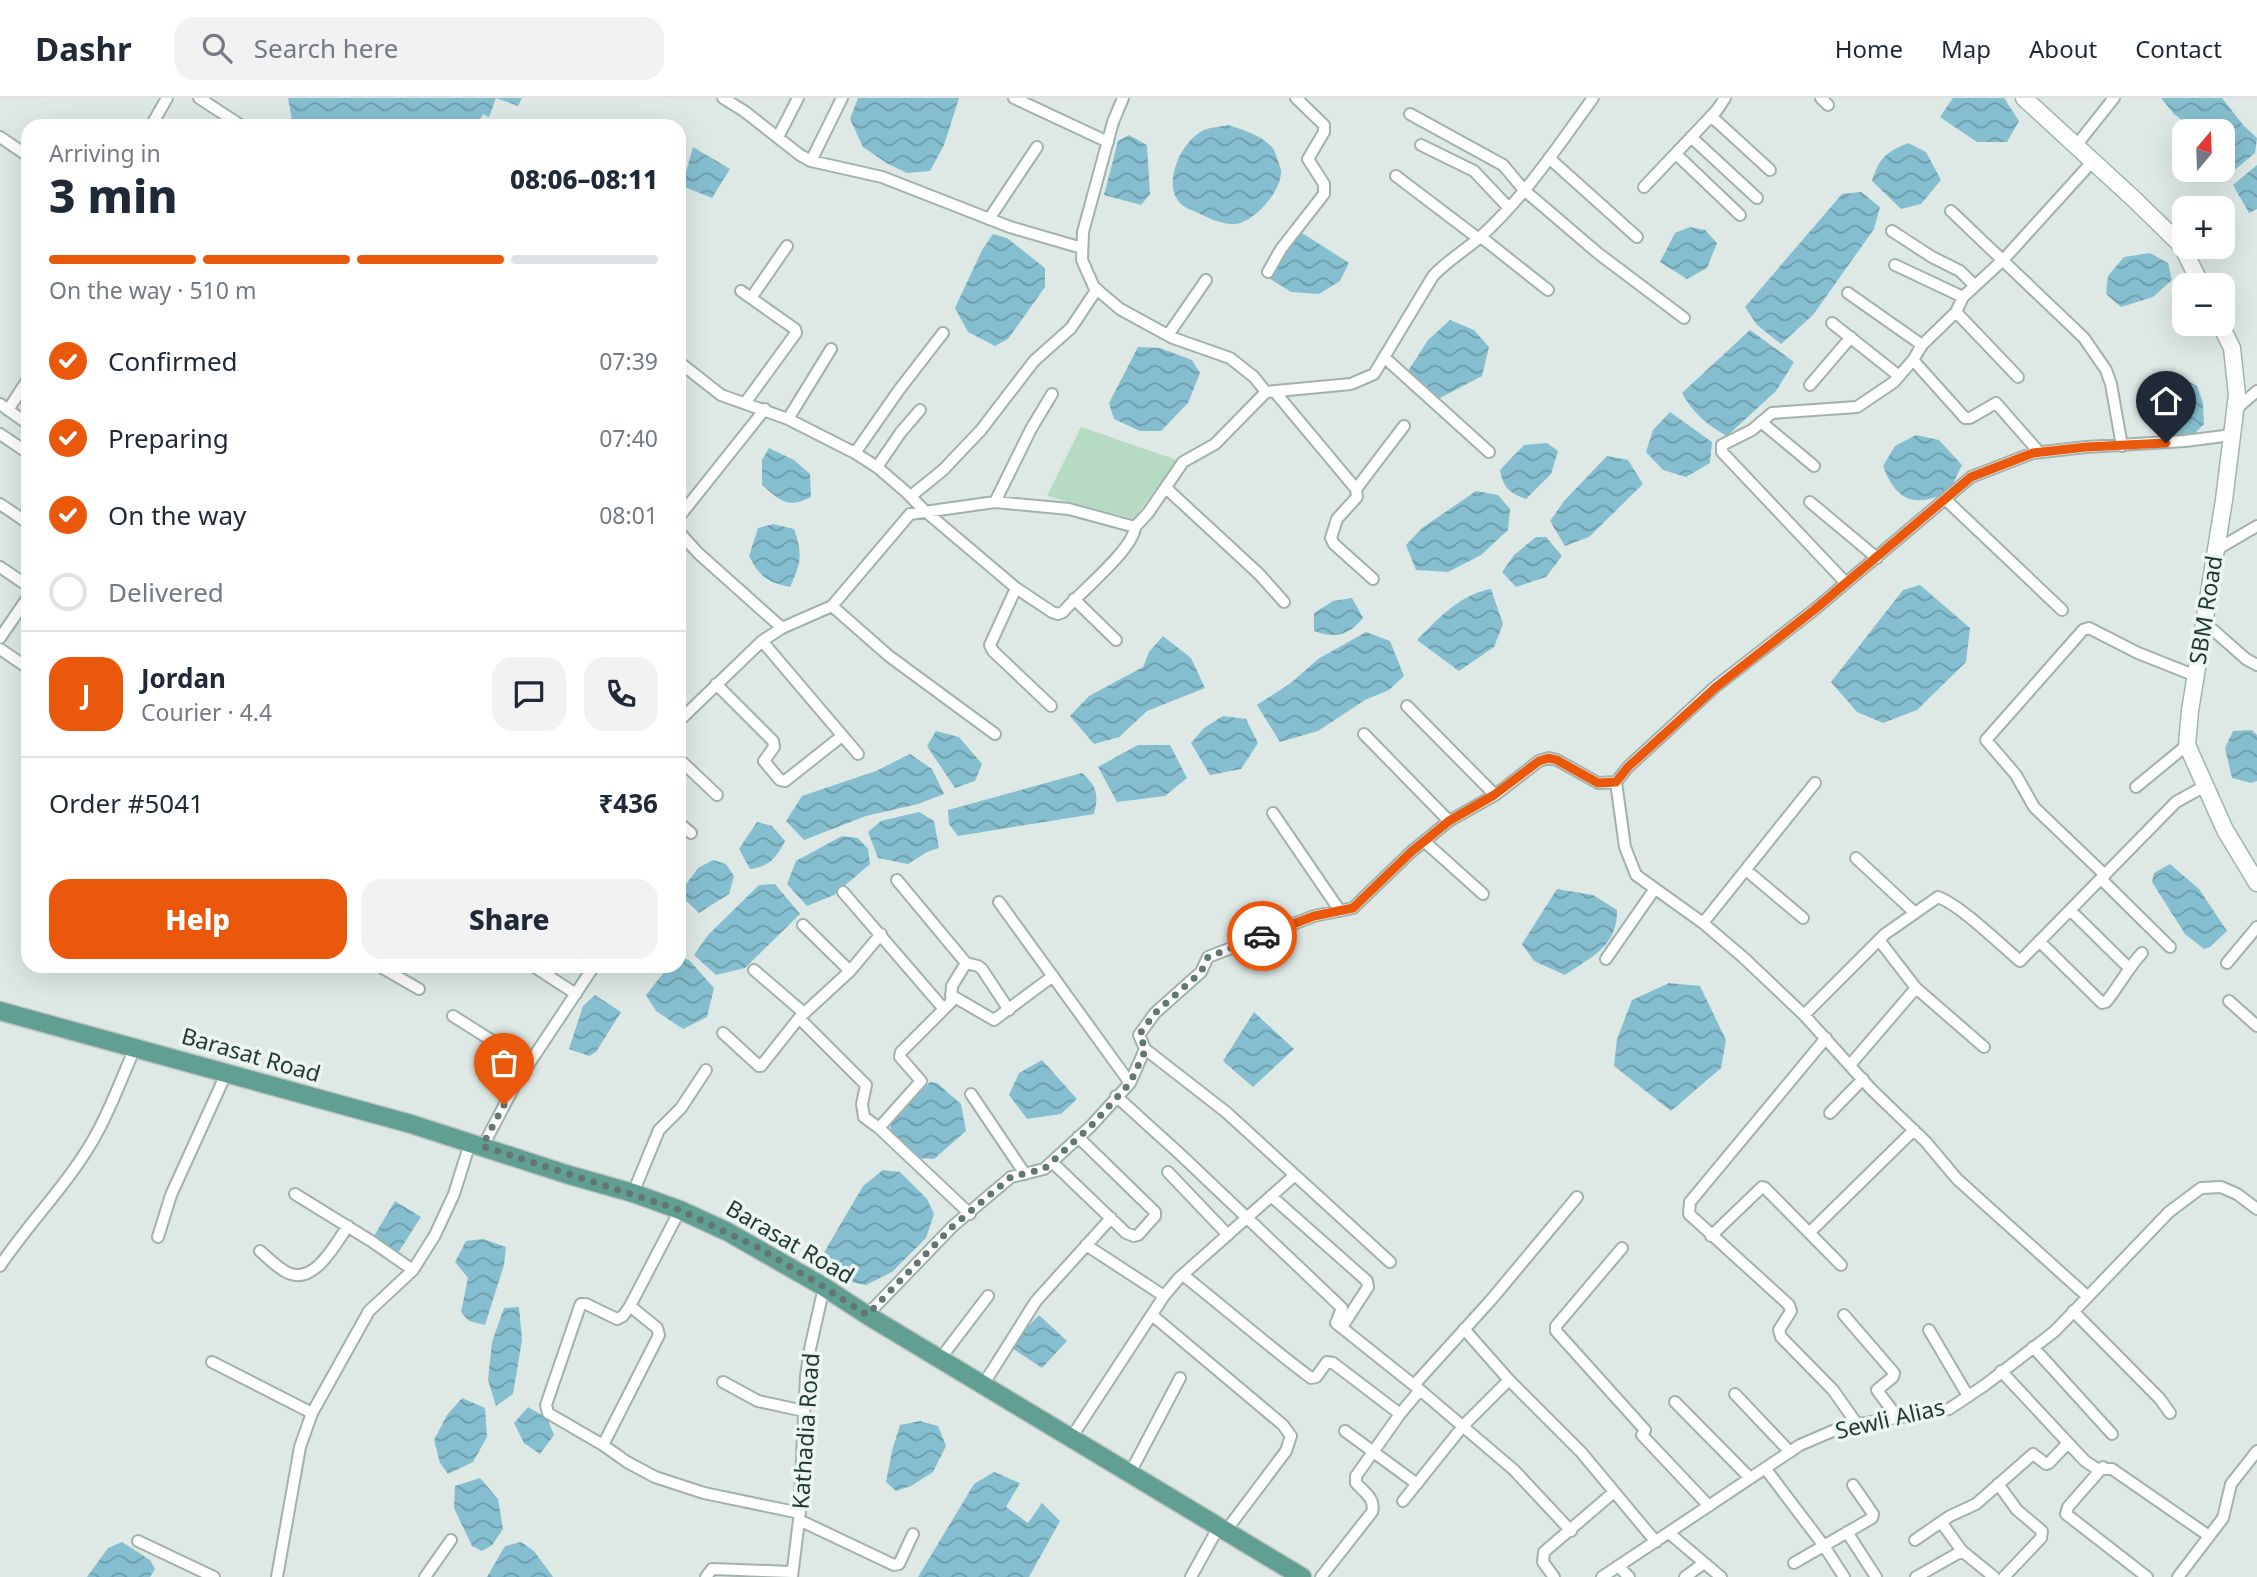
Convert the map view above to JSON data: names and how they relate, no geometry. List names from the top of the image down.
{
  "streets": {
    "main road": ["Barasat Road"],
    "street": ["SBM Road", "Sewli Alias", "Kathadia Road"]
  },
  "crossings": [
    ["Barasat Road", "Kathadia Road"]
  ],
  "north": "top",
  "page": {
    "header": "Dashr",
    "search": "Search here",
    "nav": [
      "Home",
      "Map",
      "About",
      "Contact"
    ],
    "map_buttons": ["+", "−"],
    "heading": ["3 min", "Arriving in", "08:06–08:11"],
    "panel": [
      "Jordan",
      "Courier · 4.4",
      "Order #5041",
      "₹436"
    ],
    "bar": "On the way · 510 m",
    "list": [
      ["Confirmed", "07:39"],
      ["Preparing", "07:40"],
      ["On the way", "08:01"],
      "Delivered"
    ],
    "round": "J",
    "buttons": ["Help", "Share"]
  }
}
